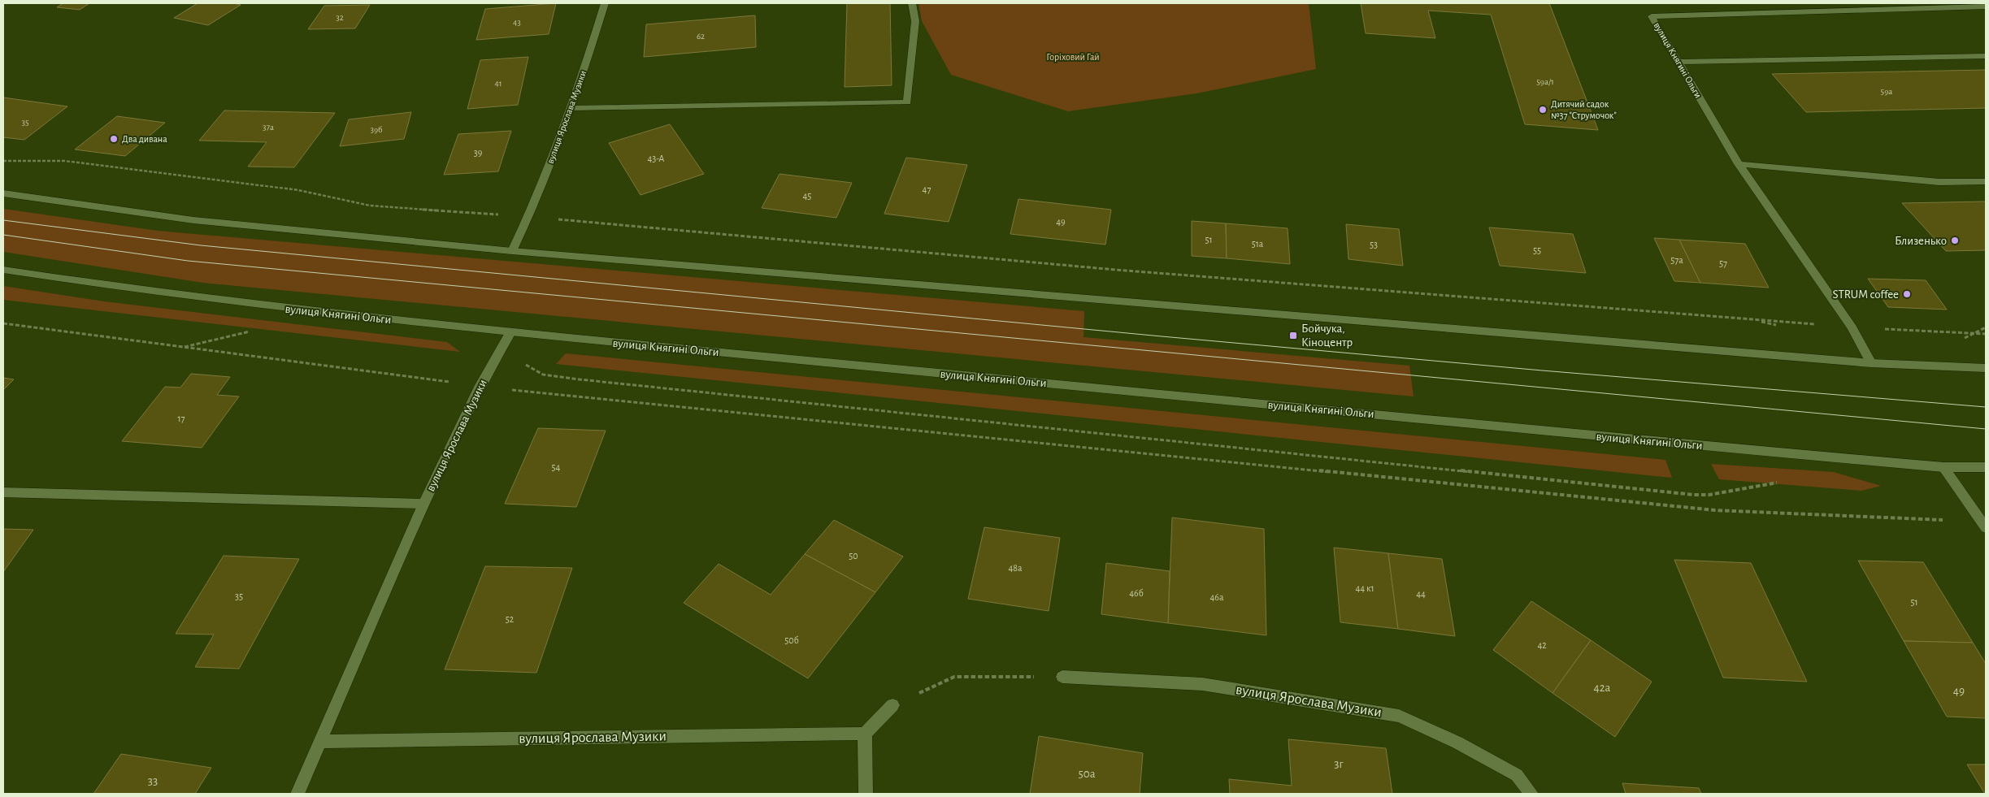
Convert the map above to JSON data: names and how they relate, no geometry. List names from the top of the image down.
{
  "streets": {
    "main road": ["вулиця Княгині Ольги", "вулиця Ярослава Музики"]
  },
  "crossings": [
    ["вулиця Княгині Ольги", "вулиця Ярослава Музики"]
  ],
  "parks": ["Горіховий Гай"],
  "places": {
    "other": [
      "Дитячий садок №37 \"Струмочок\"",
      "Два дивана",
      "Близенько",
      "STRUM coffee"
    ],
    "transit": ["Бойчука, Кіноцентр"]
  },
  "house_numbers": [
    "32",
    "43",
    "62",
    "59а/1",
    "41",
    "59а",
    "35",
    "37а",
    "39б",
    "39",
    "43-А",
    "47",
    "45",
    "49",
    "51",
    "51а",
    "53",
    "55",
    "57а",
    "57",
    "17",
    "54",
    "50",
    "48а",
    "44 к1",
    "46б",
    "44",
    "35",
    "46а",
    "51",
    "52",
    "50б",
    "42",
    "42а",
    "49",
    "3г",
    "50а",
    "33"
  ]
}
